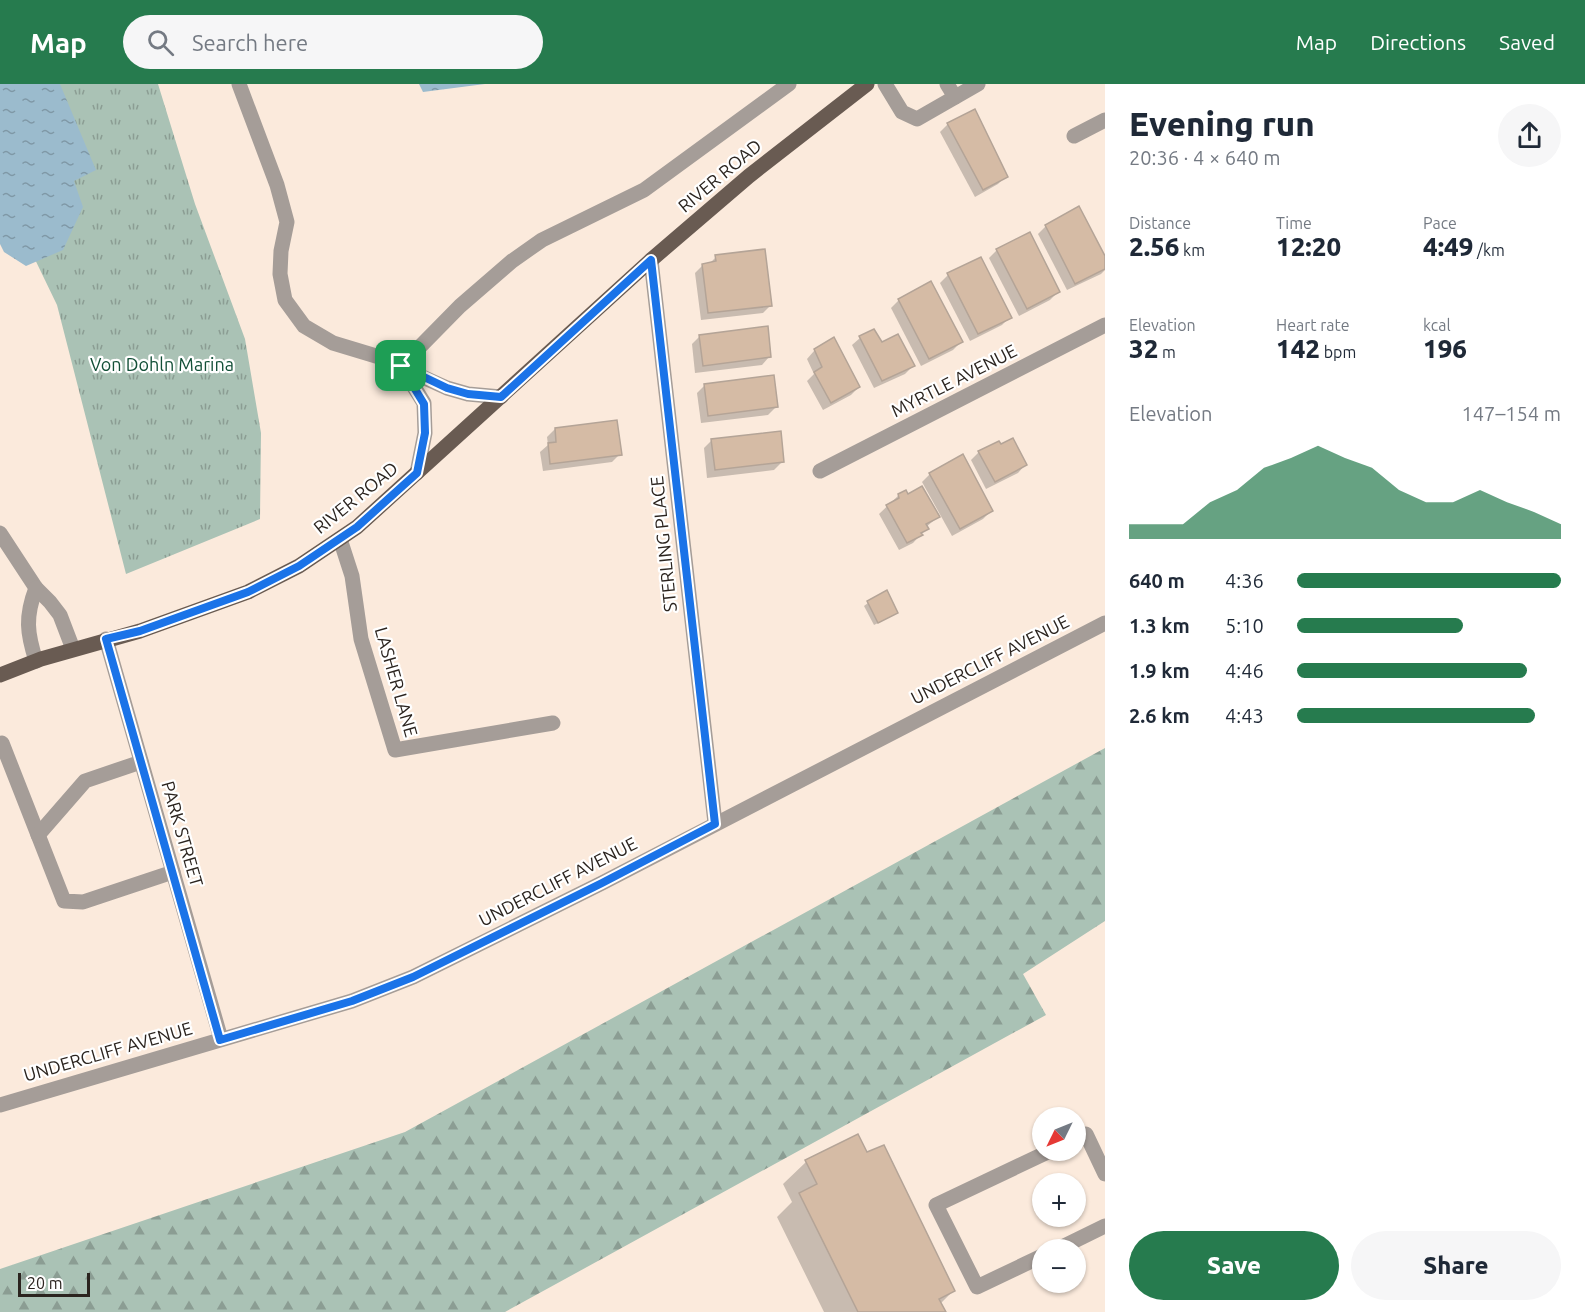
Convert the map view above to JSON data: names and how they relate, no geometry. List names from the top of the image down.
{
  "streets": {
    "main road": ["RIVER ROAD"],
    "street": [
      "MYRTLE AVENUE",
      "STERLING PLACE",
      "UNDERCLIFF AVENUE",
      "LASHER LANE",
      "PARK STREET"
    ]
  },
  "crossings": [
    ["RIVER ROAD", "STERLING PLACE"],
    ["RIVER ROAD", "LASHER LANE"],
    ["RIVER ROAD", "PARK STREET"],
    ["STERLING PLACE", "UNDERCLIFF AVENUE"],
    ["UNDERCLIFF AVENUE", "PARK STREET"]
  ],
  "parks": ["Von Dohln Marina"],
  "scale_bar": "20 m",
  "north": "bottom left",
  "page": {
    "header": "Map",
    "search": "Search here",
    "nav": ["Map", "Directions", "Saved"],
    "heading": ["Evening run", "20:36 · 4 × 640 m"],
    "stats": [
      ["Distance", "2.56 km"],
      ["Time", "12:20"],
      ["Pace", "4:49 /km"],
      ["Elevation", "32 m"],
      ["Heart rate", "142 bpm"],
      ["kcal", "196"]
    ],
    "chart": ["Elevation", "147–154 m"],
    "list": [
      {
        "name": "640 m",
        "note": "4:36"
      },
      {
        "name": "1.3 km",
        "note": "5:10"
      },
      {
        "name": "1.9 km",
        "note": "4:46"
      },
      {
        "name": "2.6 km",
        "note": "4:43"
      }
    ],
    "map_buttons": ["+", "−"],
    "buttons": ["Save", "Share"],
    "scale": "20 m"
  }
}
